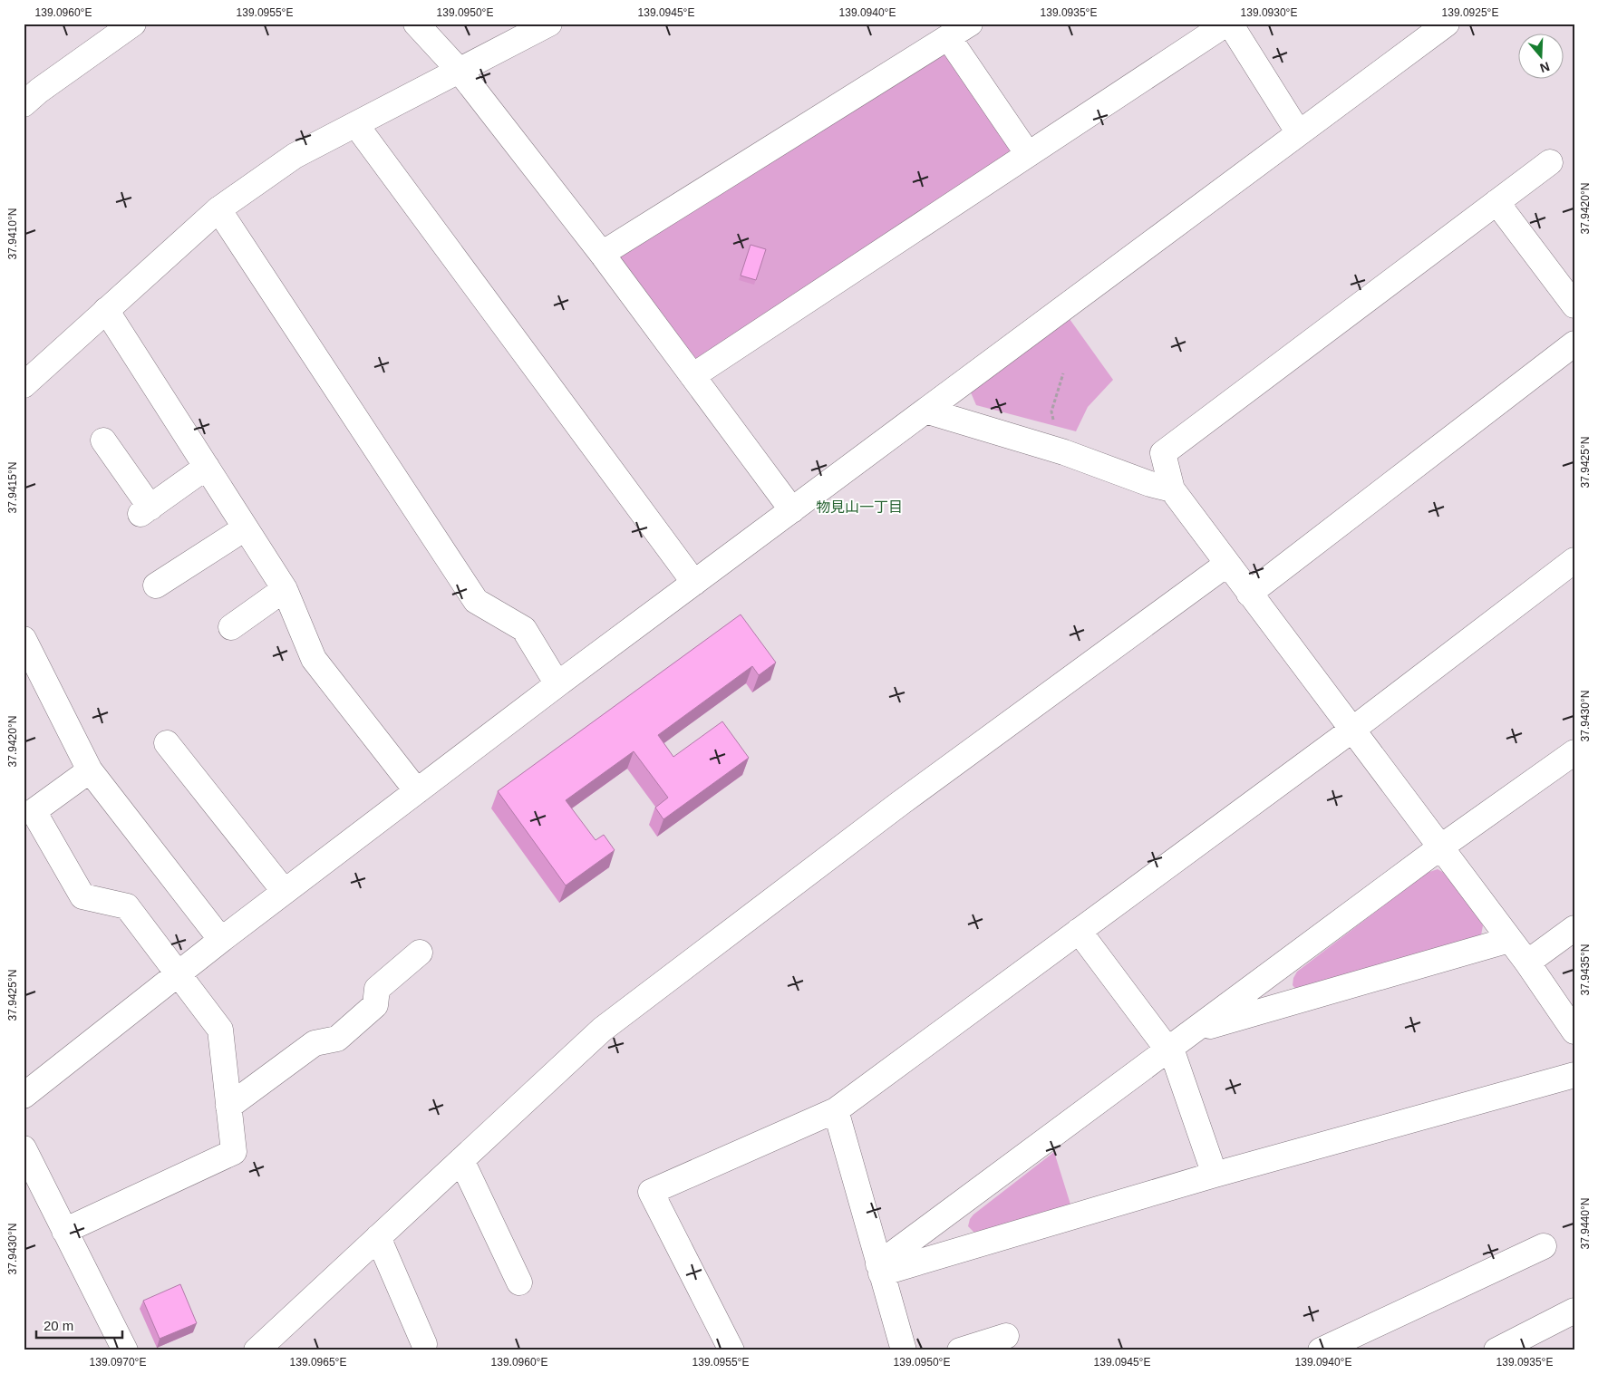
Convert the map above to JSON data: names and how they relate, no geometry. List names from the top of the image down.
{
  "districts": ["物見山一丁目"],
  "scale_bar": "20 m",
  "north": "bottom",
  "coordinates": [
    "139.0960°E",
    "139.0955°E",
    "139.0950°E",
    "139.0945°E",
    "139.0940°E",
    "139.0935°E",
    "139.0930°E",
    "139.0925°E",
    "37.9420°N",
    "37.9410°N",
    "37.9425°N",
    "37.9415°N",
    "37.9430°N",
    "37.9435°N",
    "37.9440°N",
    "139.0970°E",
    "139.0965°E"
  ]
}
